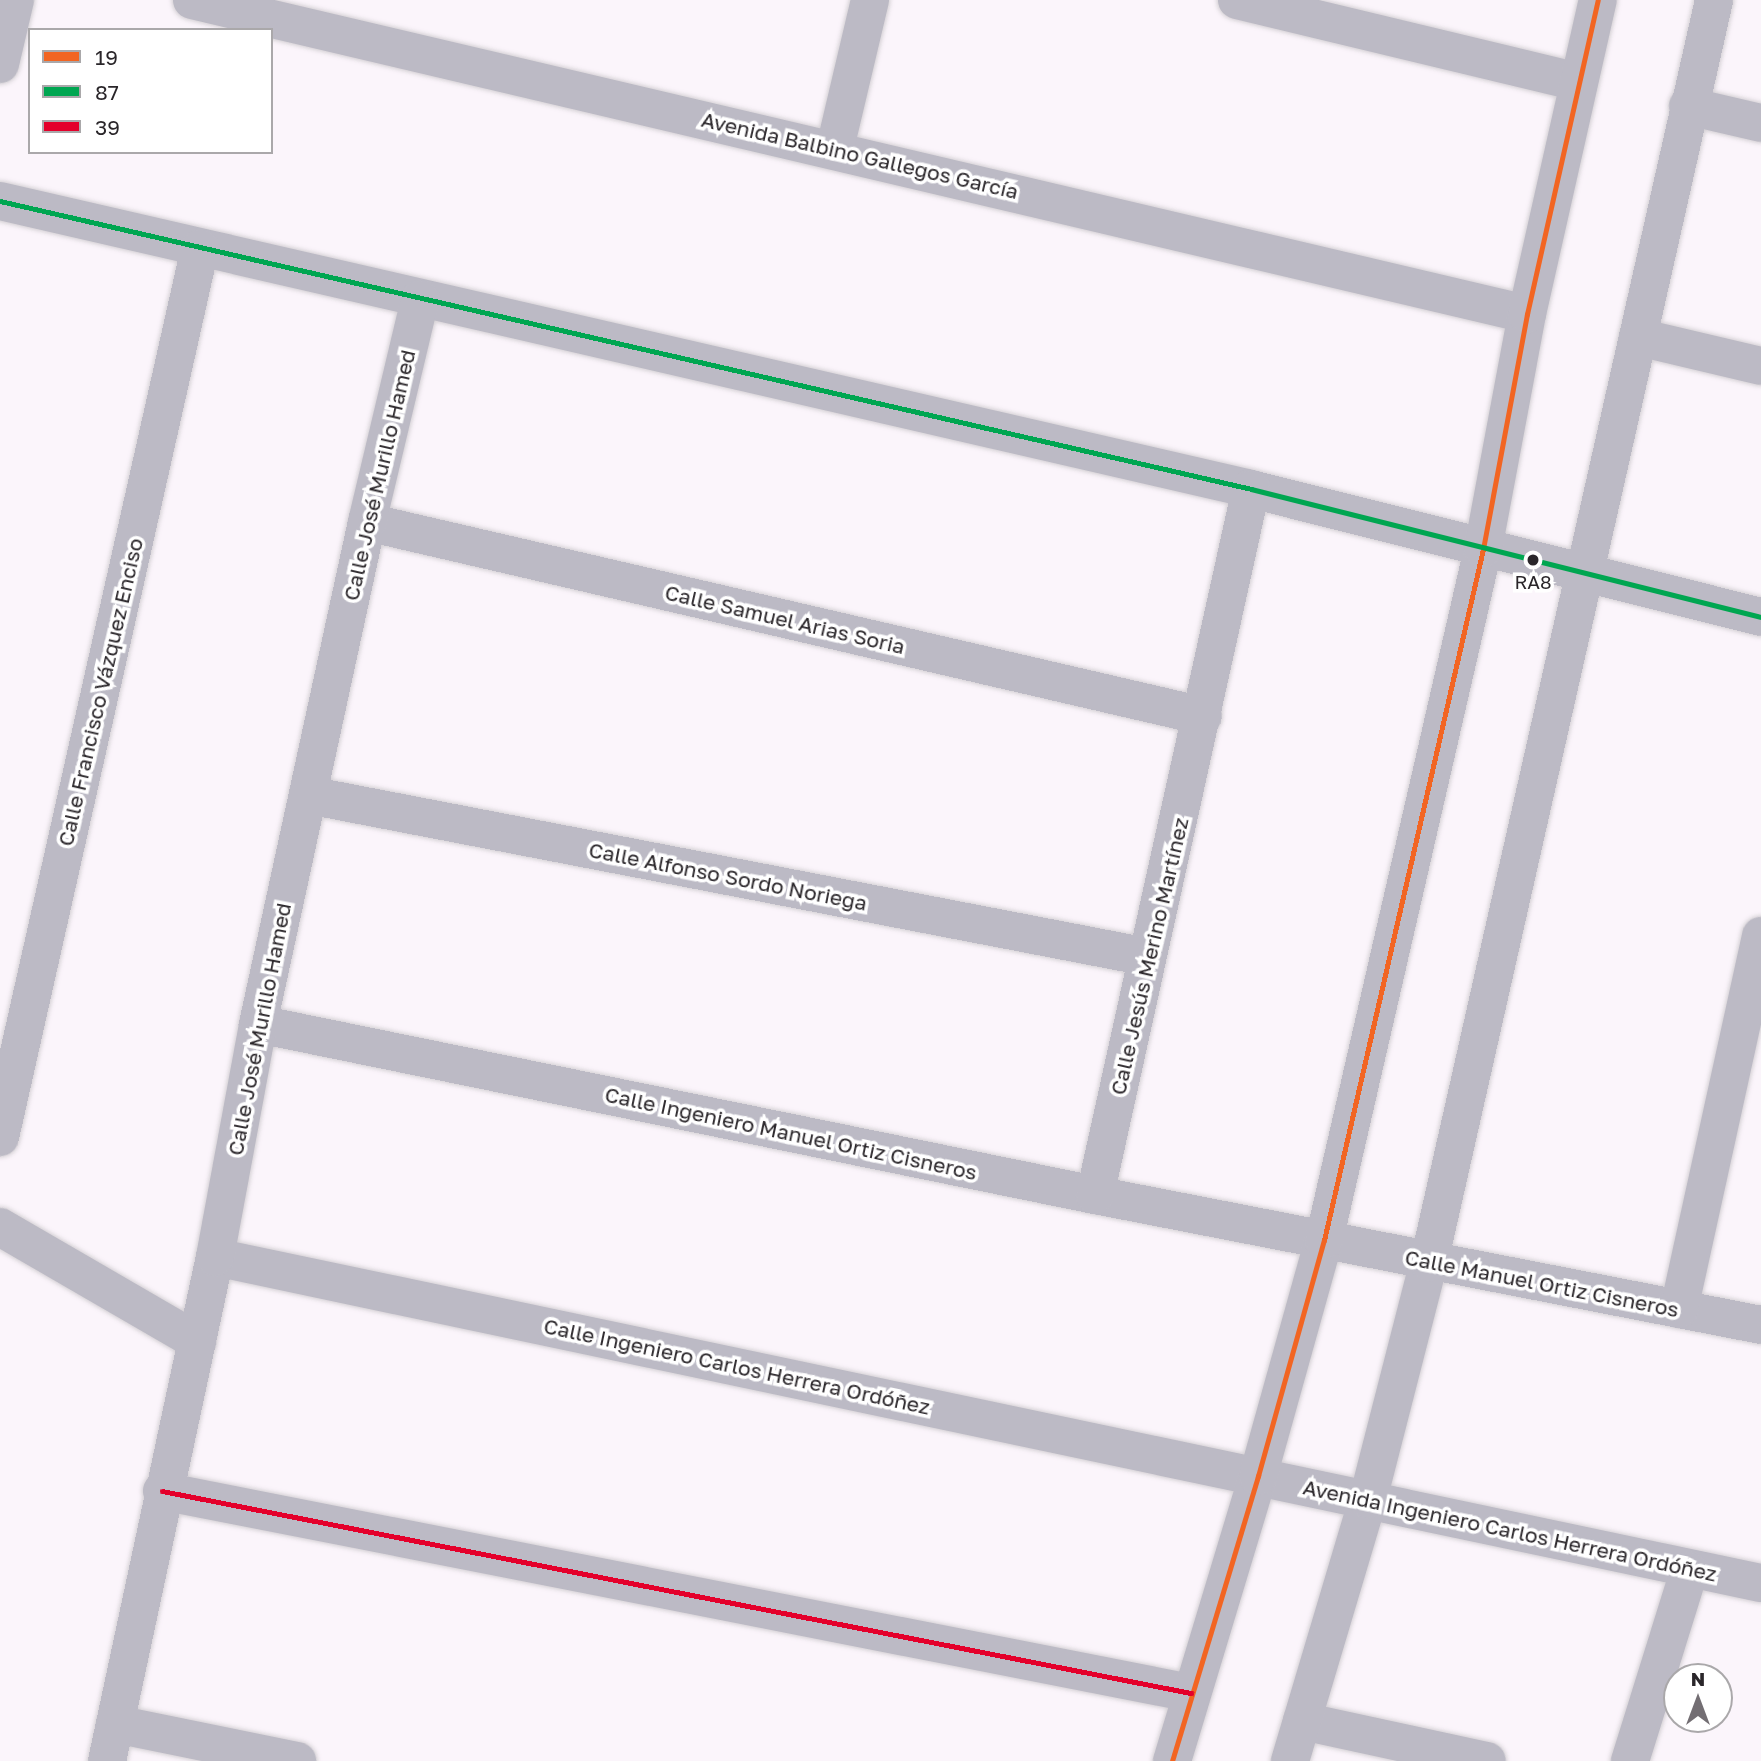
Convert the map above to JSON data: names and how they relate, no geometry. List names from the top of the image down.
{
  "streets": {
    "street": [
      "Avenida Balbino Gallegos García",
      "Calle José Murillo Hamed",
      "Calle Samuel Arias Soria",
      "Calle Francisco Vázquez Enciso",
      "Calle Alfonso Sordo Noriega",
      "Calle Jesús Merino Martínez",
      "Calle Ingeniero Manuel Ortiz Cisneros",
      "Calle Manuel Ortiz Cisneros",
      "Calle Ingeniero Carlos Herrera Ordóñez",
      "Avenida Ingeniero Carlos Herrera Ordóñez"
    ]
  },
  "crossings": [
    ["Calle José Murillo Hamed", "Calle Samuel Arias Soria"],
    ["Calle José Murillo Hamed", "Calle Alfonso Sordo Noriega"],
    ["Calle José Murillo Hamed", "Calle Ingeniero Manuel Ortiz Cisneros"],
    ["Calle José Murillo Hamed", "Calle Ingeniero Carlos Herrera Ordóñez"],
    ["Calle Samuel Arias Soria", "Calle Jesús Merino Martínez"],
    ["Calle Alfonso Sordo Noriega", "Calle Jesús Merino Martínez"],
    ["Calle Jesús Merino Martínez", "Calle Ingeniero Manuel Ortiz Cisneros"],
    ["Calle Ingeniero Manuel Ortiz Cisneros", "Calle Manuel Ortiz Cisneros"],
    ["Calle Ingeniero Carlos Herrera Ordóñez", "Avenida Ingeniero Carlos Herrera Ordóñez"]
  ],
  "places": ["RA8"],
  "lines": ["transit line 19", "transit line 87", "transit line 39"],
  "legend": ["19", "87", "39"],
  "north": "top"
}
